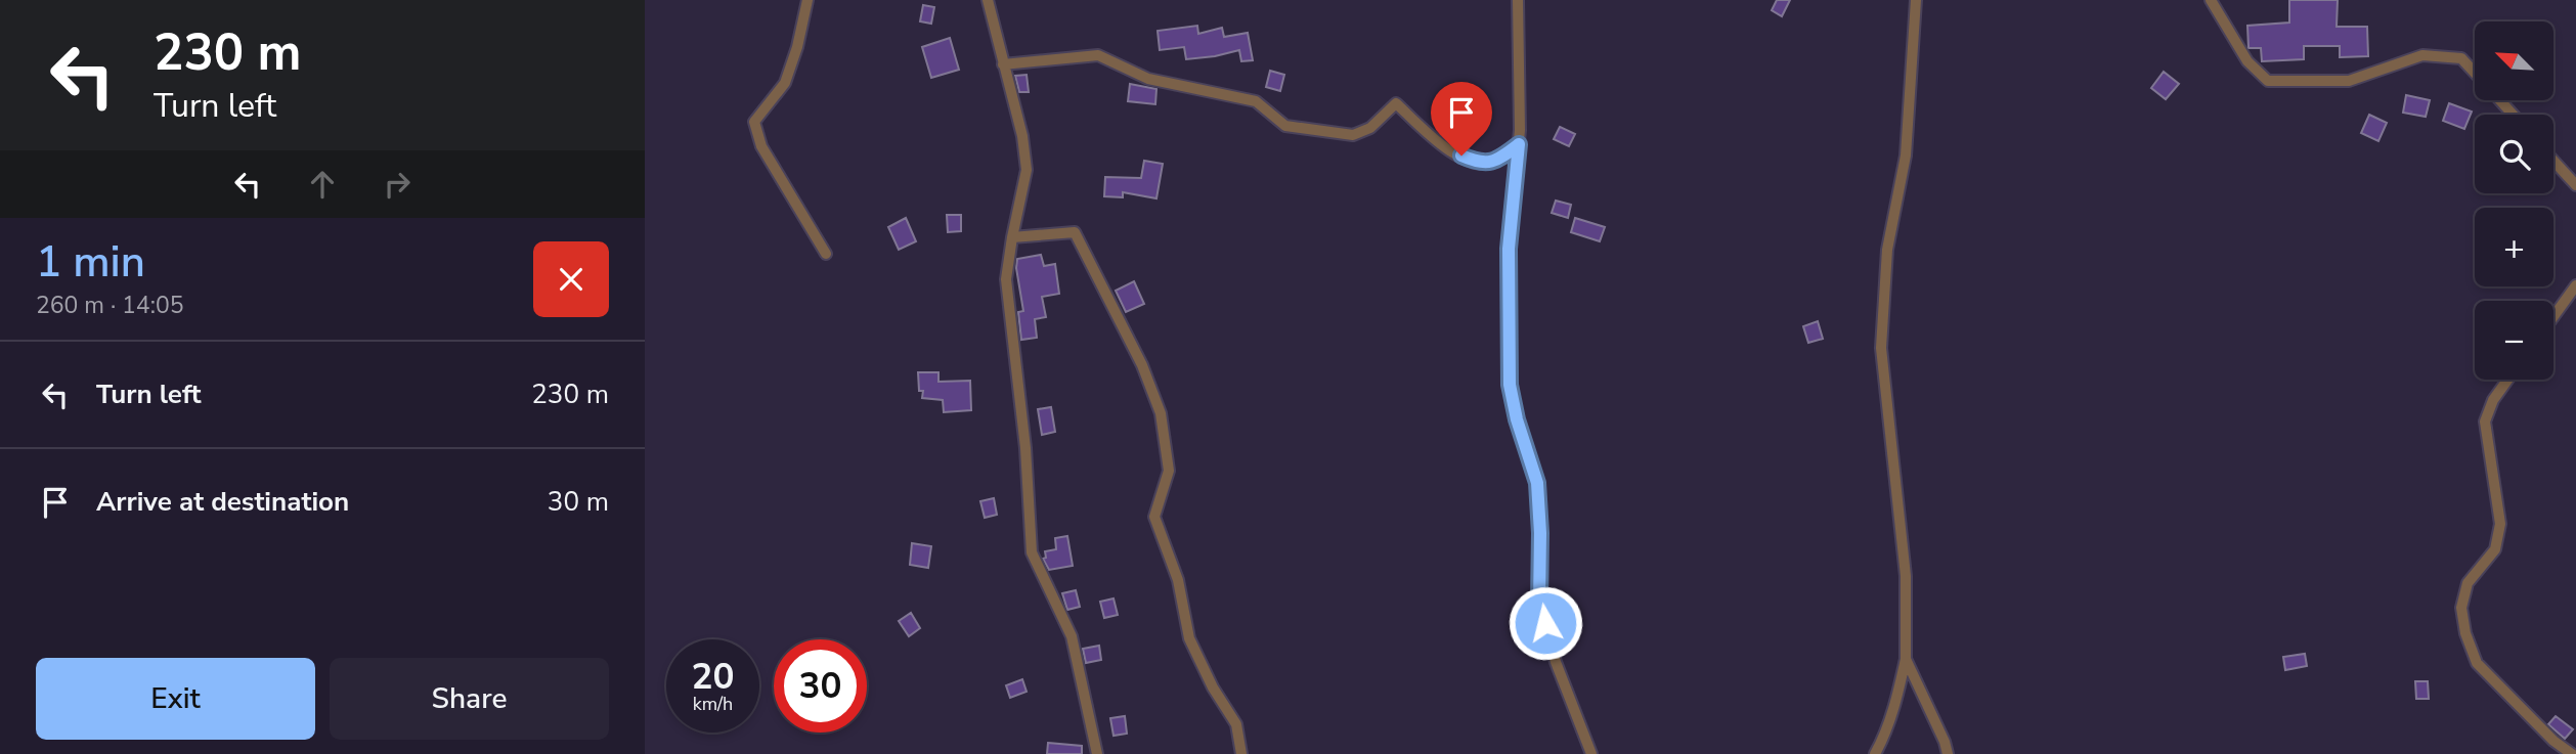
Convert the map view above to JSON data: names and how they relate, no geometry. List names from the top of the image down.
{
  "north": "top left",
  "page": {
    "turn": ["230 m", "Turn left"],
    "map_buttons": ["+", "−"],
    "heading": ["1 min", "260 m · 14:05"],
    "list": [
      {
        "name": "Turn left",
        "value": "230 m"
      },
      {
        "name": "Arrive at destination",
        "value": "30 m"
      }
    ],
    "speed": "20 km/h",
    "limit": "30",
    "buttons": ["Exit", "Share"]
  }
}
